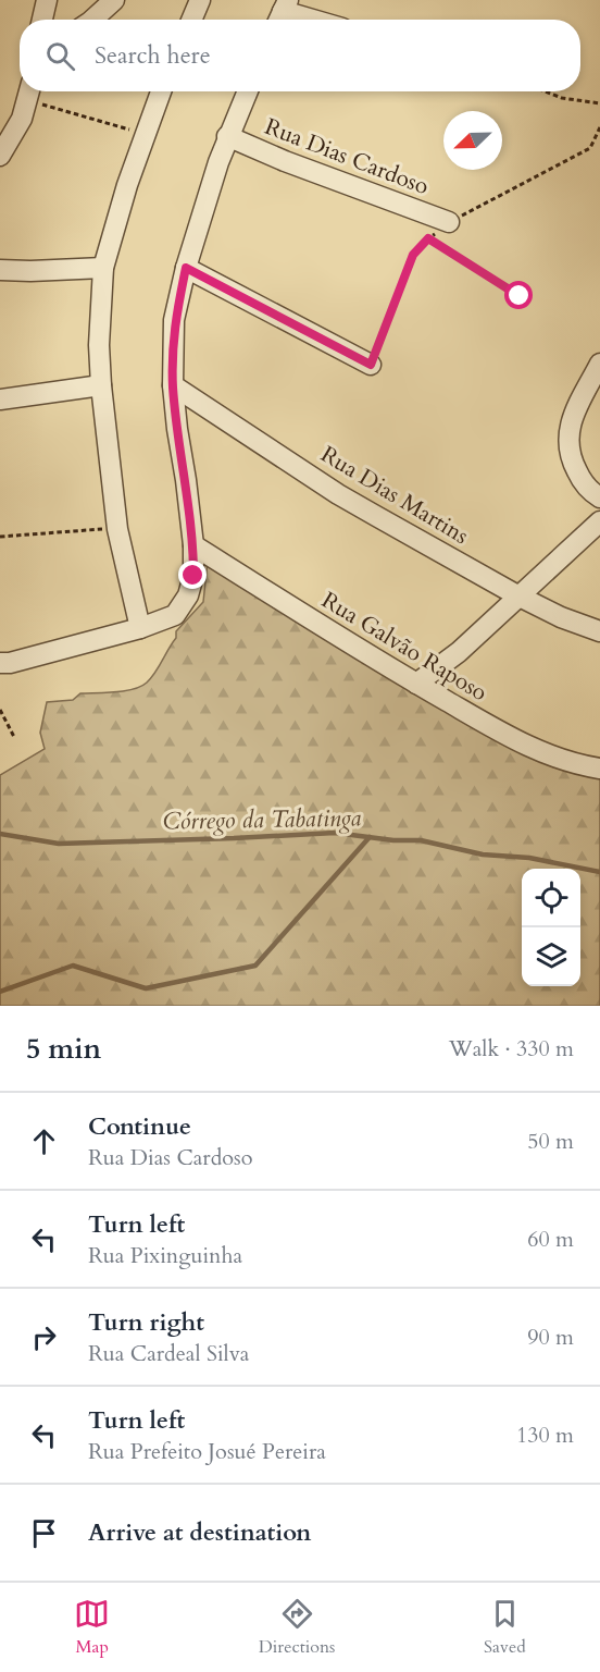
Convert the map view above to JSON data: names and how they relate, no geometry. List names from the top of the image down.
{
  "streets": {
    "street": ["Rua Dias Cardoso", "Rua Dias Martins", "Rua Galvão Raposo"]
  },
  "water": ["Córrego da Tabatinga"],
  "north": "bottom left",
  "page": {
    "search": "Search here",
    "heading": ["5 min", "Walk · 330 m"],
    "list": [
      ["Continue", "Rua Dias Cardoso", "50 m"],
      ["Turn left", "Rua Pixinguinha", "60 m"],
      ["Turn right", "Rua Cardeal Silva", "90 m"],
      ["Turn left", "Rua Prefeito Josué Pereira", "130 m"],
      "Arrive at destination"
    ],
    "nav": ["Map", "Directions", "Saved"]
  }
}
